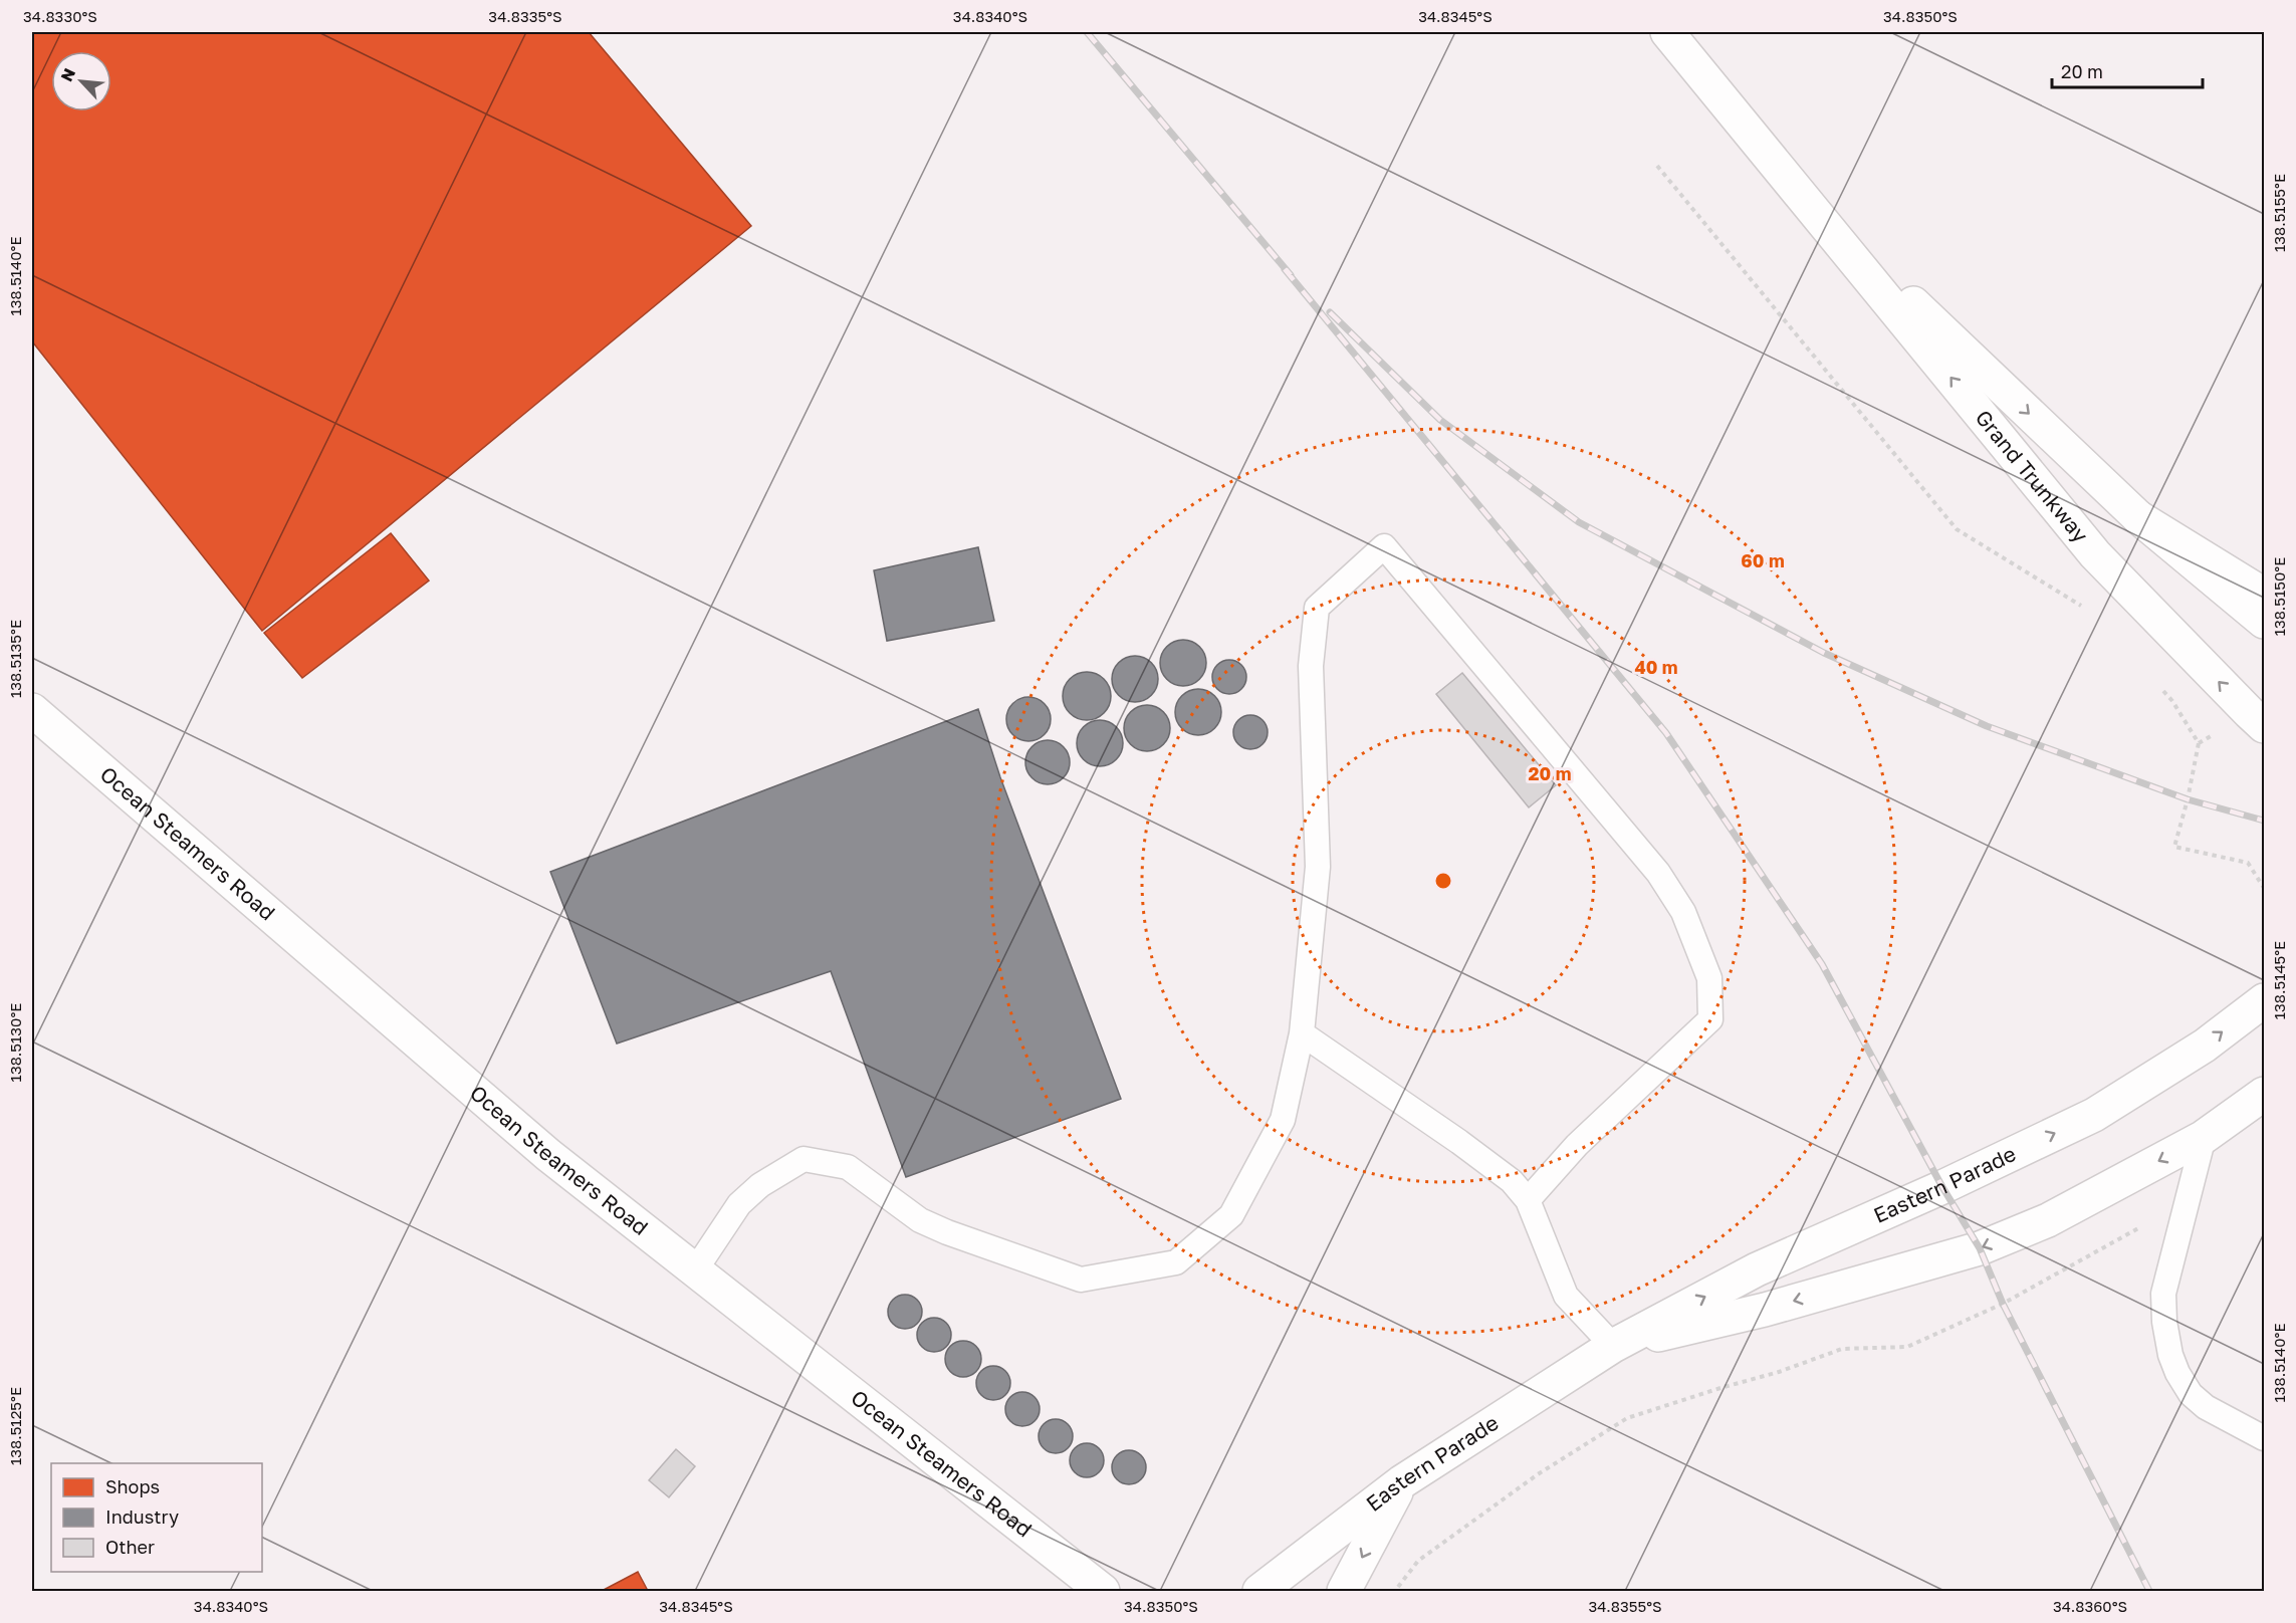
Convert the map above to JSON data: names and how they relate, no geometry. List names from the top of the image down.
{
  "streets": {
    "street": ["Grand Trunkway", "Ocean Steamers Road", "Eastern Parade"]
  },
  "legend": ["Shops", "Industry", "Other"],
  "scale_bar": "20 m",
  "north": "top left",
  "coordinates": [
    "34.8330°S",
    "34.8335°S",
    "34.8340°S",
    "34.8345°S",
    "34.8350°S",
    "138.5155°E",
    "138.5140°E",
    "138.5150°E",
    "138.5135°E",
    "138.5145°E",
    "138.5130°E",
    "138.5125°E",
    "34.8355°S",
    "34.8360°S"
  ],
  "rings": ["60 m", "40 m", "20 m"]
}
